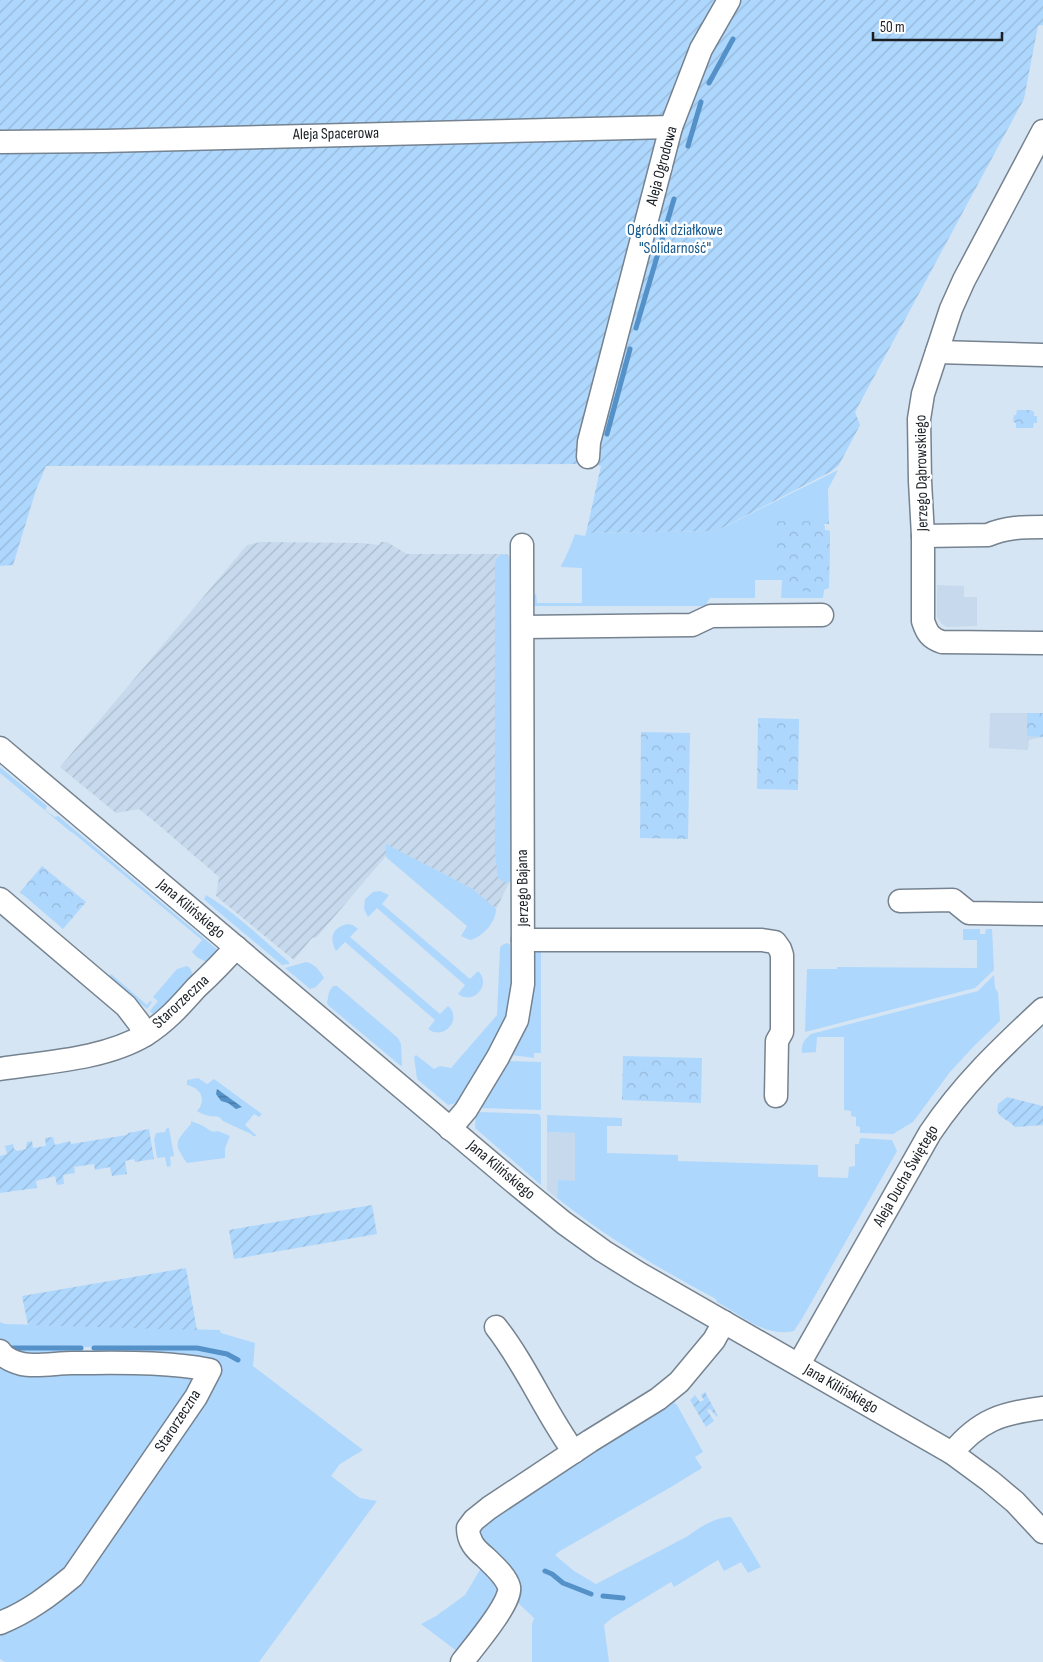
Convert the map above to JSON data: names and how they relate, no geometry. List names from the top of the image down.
{
  "streets": {
    "street": [
      "Aleja Spacerowa",
      "Aleja Ogrodowa",
      "Jerzego Dąbrowskiego",
      "Jerzego Bajana",
      "Jana Kilińskiego",
      "Starorzeczna",
      "Aleja Ducha Świętego"
    ]
  },
  "crossings": [
    ["Aleja Spacerowa", "Aleja Ogrodowa"],
    ["Jerzego Bajana", "Jana Kilińskiego"],
    ["Jana Kilińskiego", "Starorzeczna"],
    ["Jana Kilińskiego", "Aleja Ducha Świętego"]
  ],
  "parks": ["Ogródki działkowe \"Solidarność\""],
  "scale_bar": "50 m"
}
